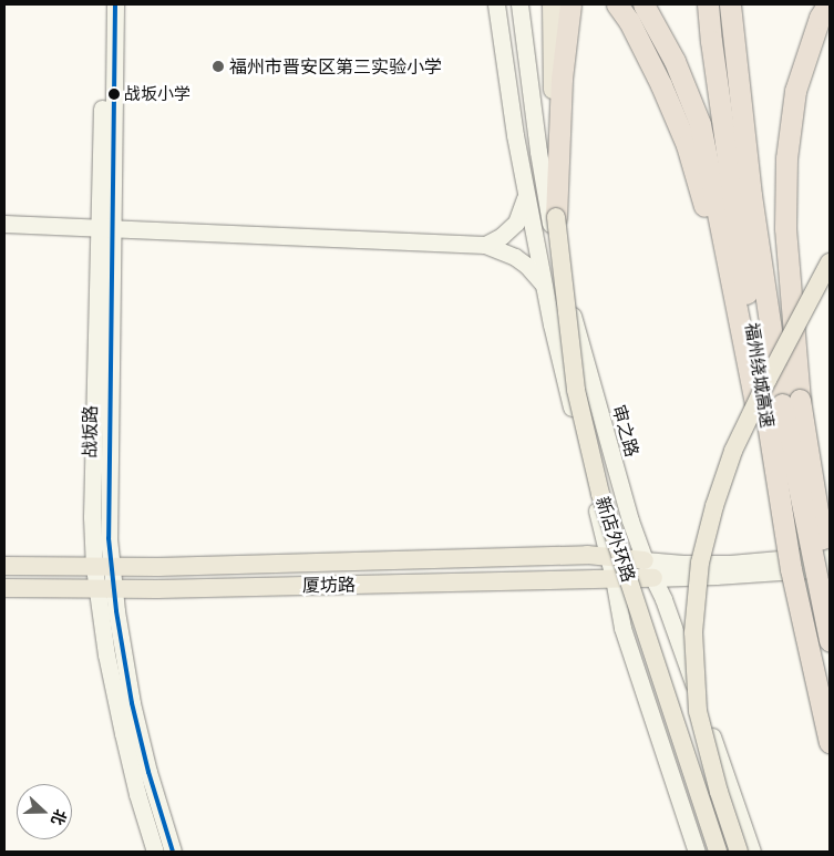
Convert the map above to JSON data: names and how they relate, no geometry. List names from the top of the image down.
{
  "streets": {
    "highway": ["福州绕城高速"],
    "main road": [
      "审之路",
      "战坂路",
      "新店外环路",
      "厦坊路"
    ]
  },
  "crossings": [
    ["审之路", "厦坊路"],
    ["战坂路", "厦坊路"]
  ],
  "places": ["福州市晋安区第三实验小学", "战坂小学"],
  "north": "right"
}
